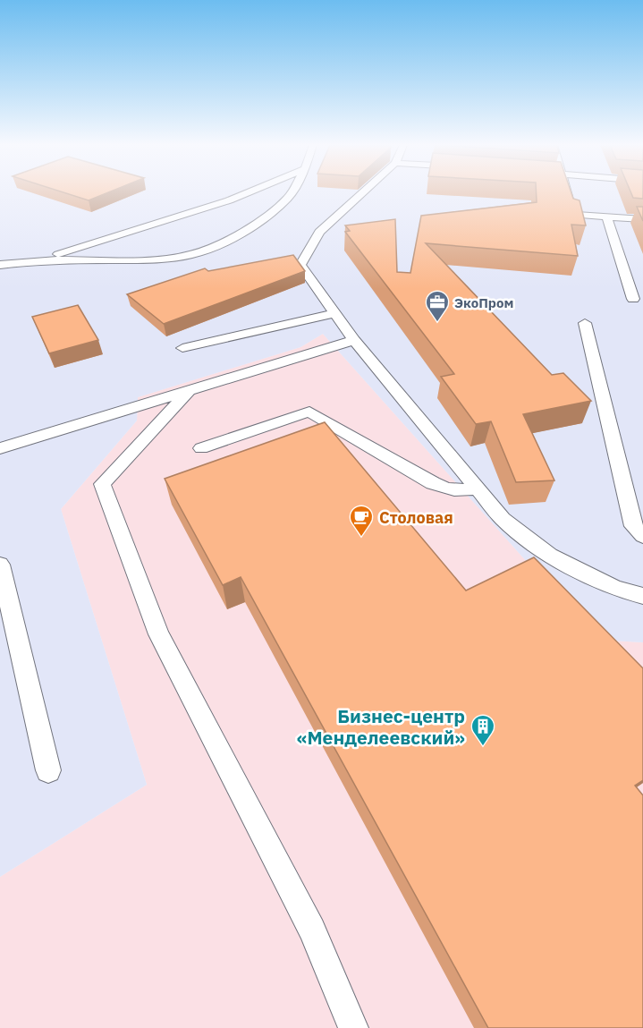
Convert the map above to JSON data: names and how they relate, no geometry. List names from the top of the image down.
{
  "places": {
    "office": ["ЭкоПром"],
    "cafe": ["Столовая"],
    "building": ["Бизнес-центр «Менделеевский»"]
  }
}
